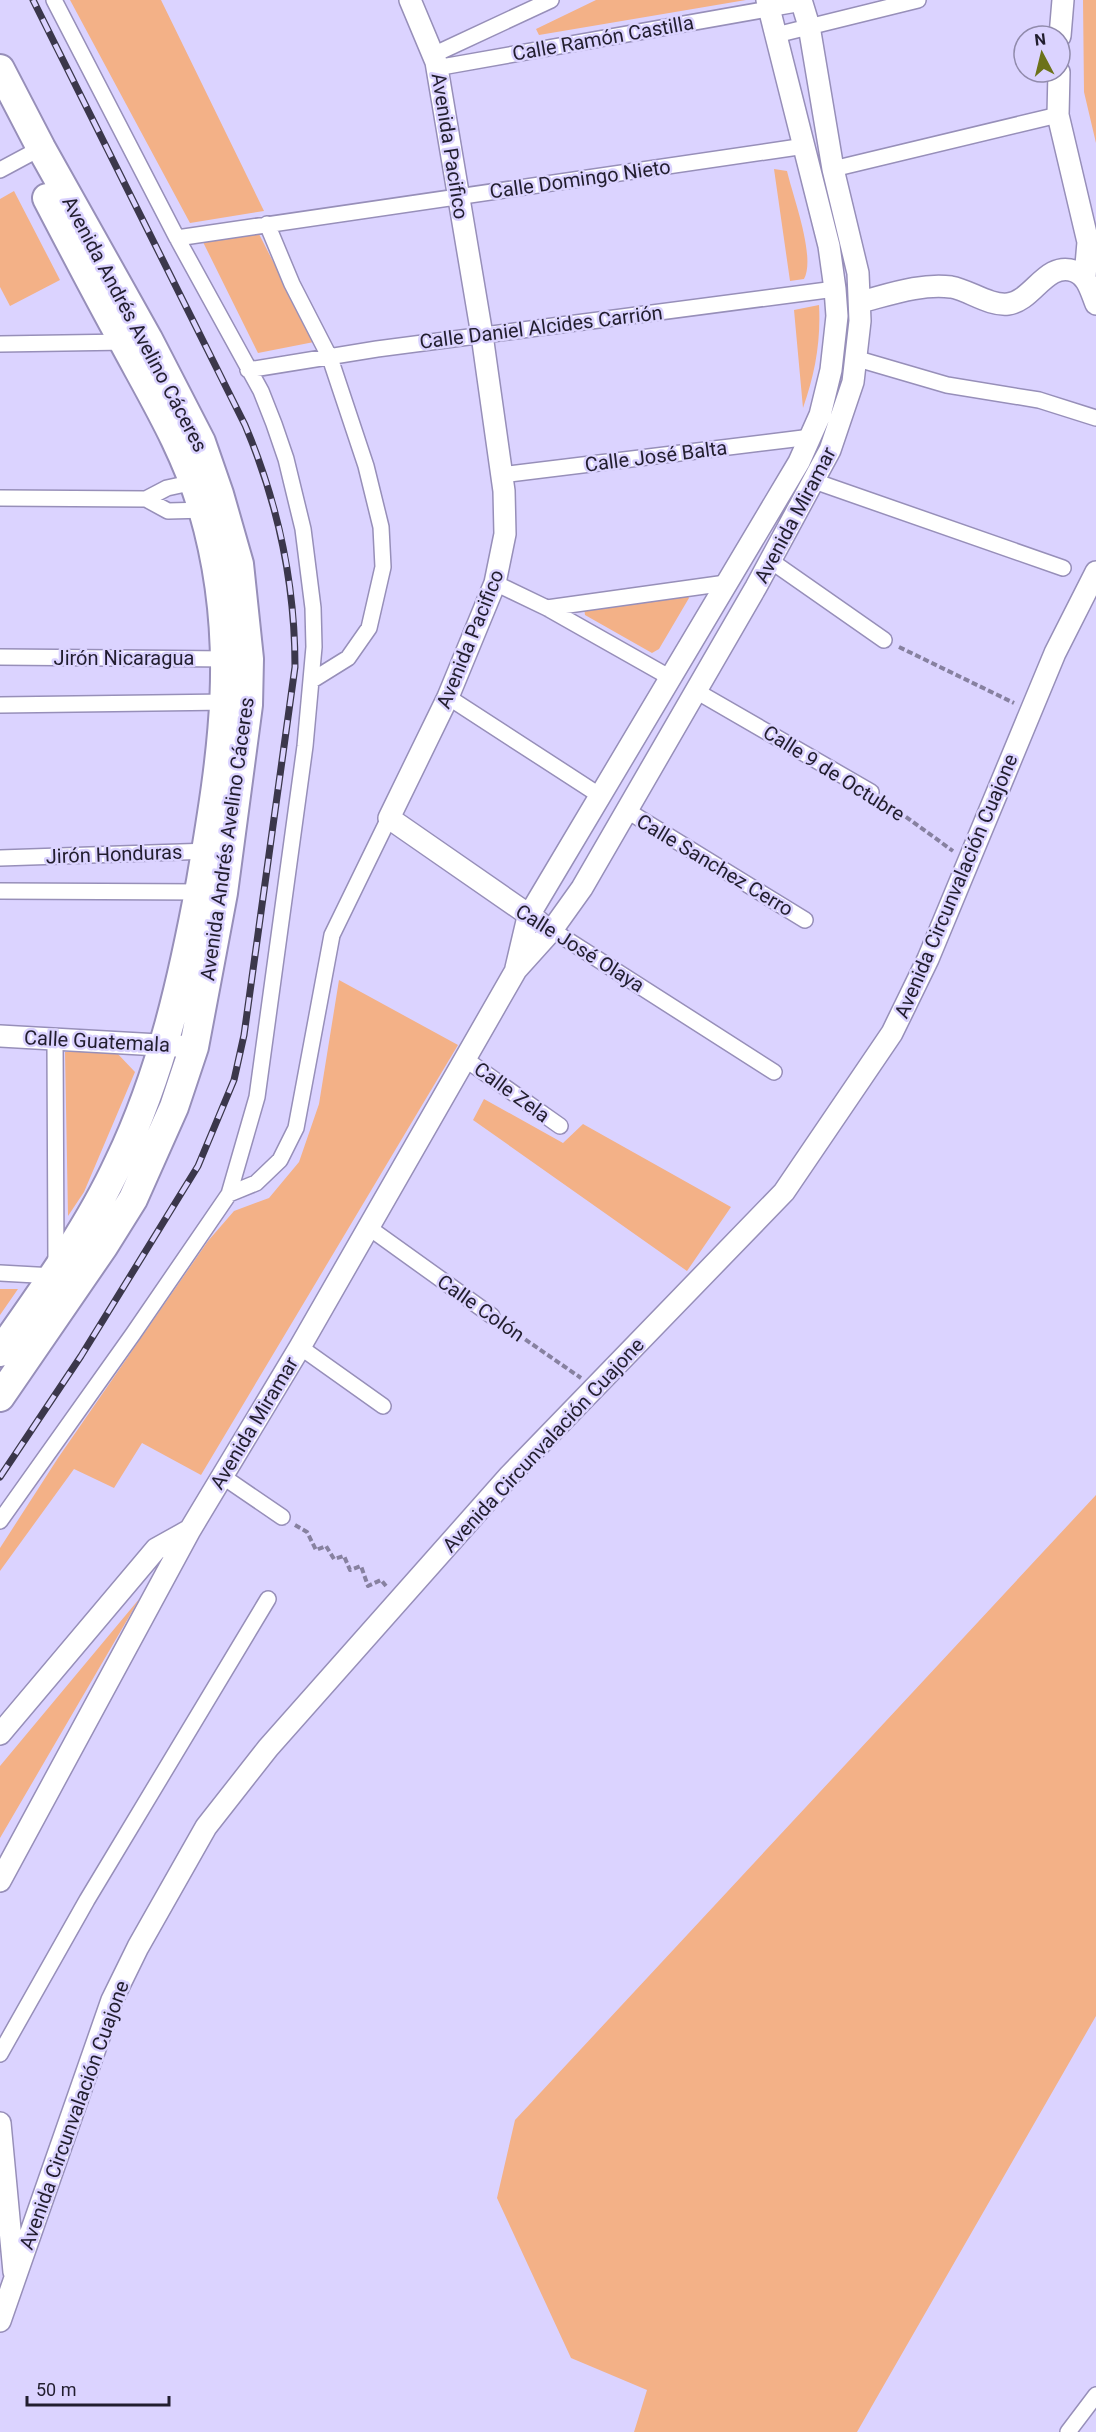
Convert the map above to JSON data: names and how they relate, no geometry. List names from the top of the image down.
{
  "streets": {
    "highway": ["Avenida Andrés Avelino Cáceres"],
    "main road": [
      "Avenida Pacifico",
      "Avenida Miramar",
      "Avenida Circunvalación Cuajone",
      "Calle José Olaya",
      "Calle Guatemala"
    ],
    "street": [
      "Calle Ramón Castilla",
      "Calle Domingo Nieto",
      "Calle Daniel Alcides Carrión",
      "Calle José Balta",
      "Jirón Nicaragua",
      "Calle 9 de Octubre",
      "Jirón Honduras",
      "Calle Sanchez Cerro",
      "Calle Zela",
      "Calle Colón"
    ]
  },
  "crossings": [
    ["Calle Ramón Castilla", "Avenida Pacifico"],
    ["Calle Ramón Castilla", "Avenida Miramar"],
    ["Avenida Pacifico", "Calle Domingo Nieto"],
    ["Avenida Pacifico", "Calle Daniel Alcides Carrión"],
    ["Avenida Pacifico", "Calle José Balta"],
    ["Avenida Pacifico", "Calle José Olaya"],
    ["Calle Domingo Nieto", "Avenida Miramar"],
    ["Avenida Andrés Avelino Cáceres", "Jirón Nicaragua"],
    ["Avenida Andrés Avelino Cáceres", "Jirón Honduras"],
    ["Avenida Andrés Avelino Cáceres", "Calle Guatemala"],
    ["Calle Daniel Alcides Carrión", "Avenida Miramar"],
    ["Calle José Balta", "Avenida Miramar"],
    ["Avenida Miramar", "Calle 9 de Octubre"],
    ["Avenida Miramar", "Calle Sanchez Cerro"],
    ["Avenida Miramar", "Calle José Olaya"],
    ["Avenida Miramar", "Calle Zela"],
    ["Avenida Miramar", "Calle Colón"],
    ["Calle 9 de Octubre", "Avenida Circunvalación Cuajone"],
    ["Avenida Circunvalación Cuajone", "Calle Colón"]
  ],
  "scale_bar": "50 m",
  "north": "top"
}
